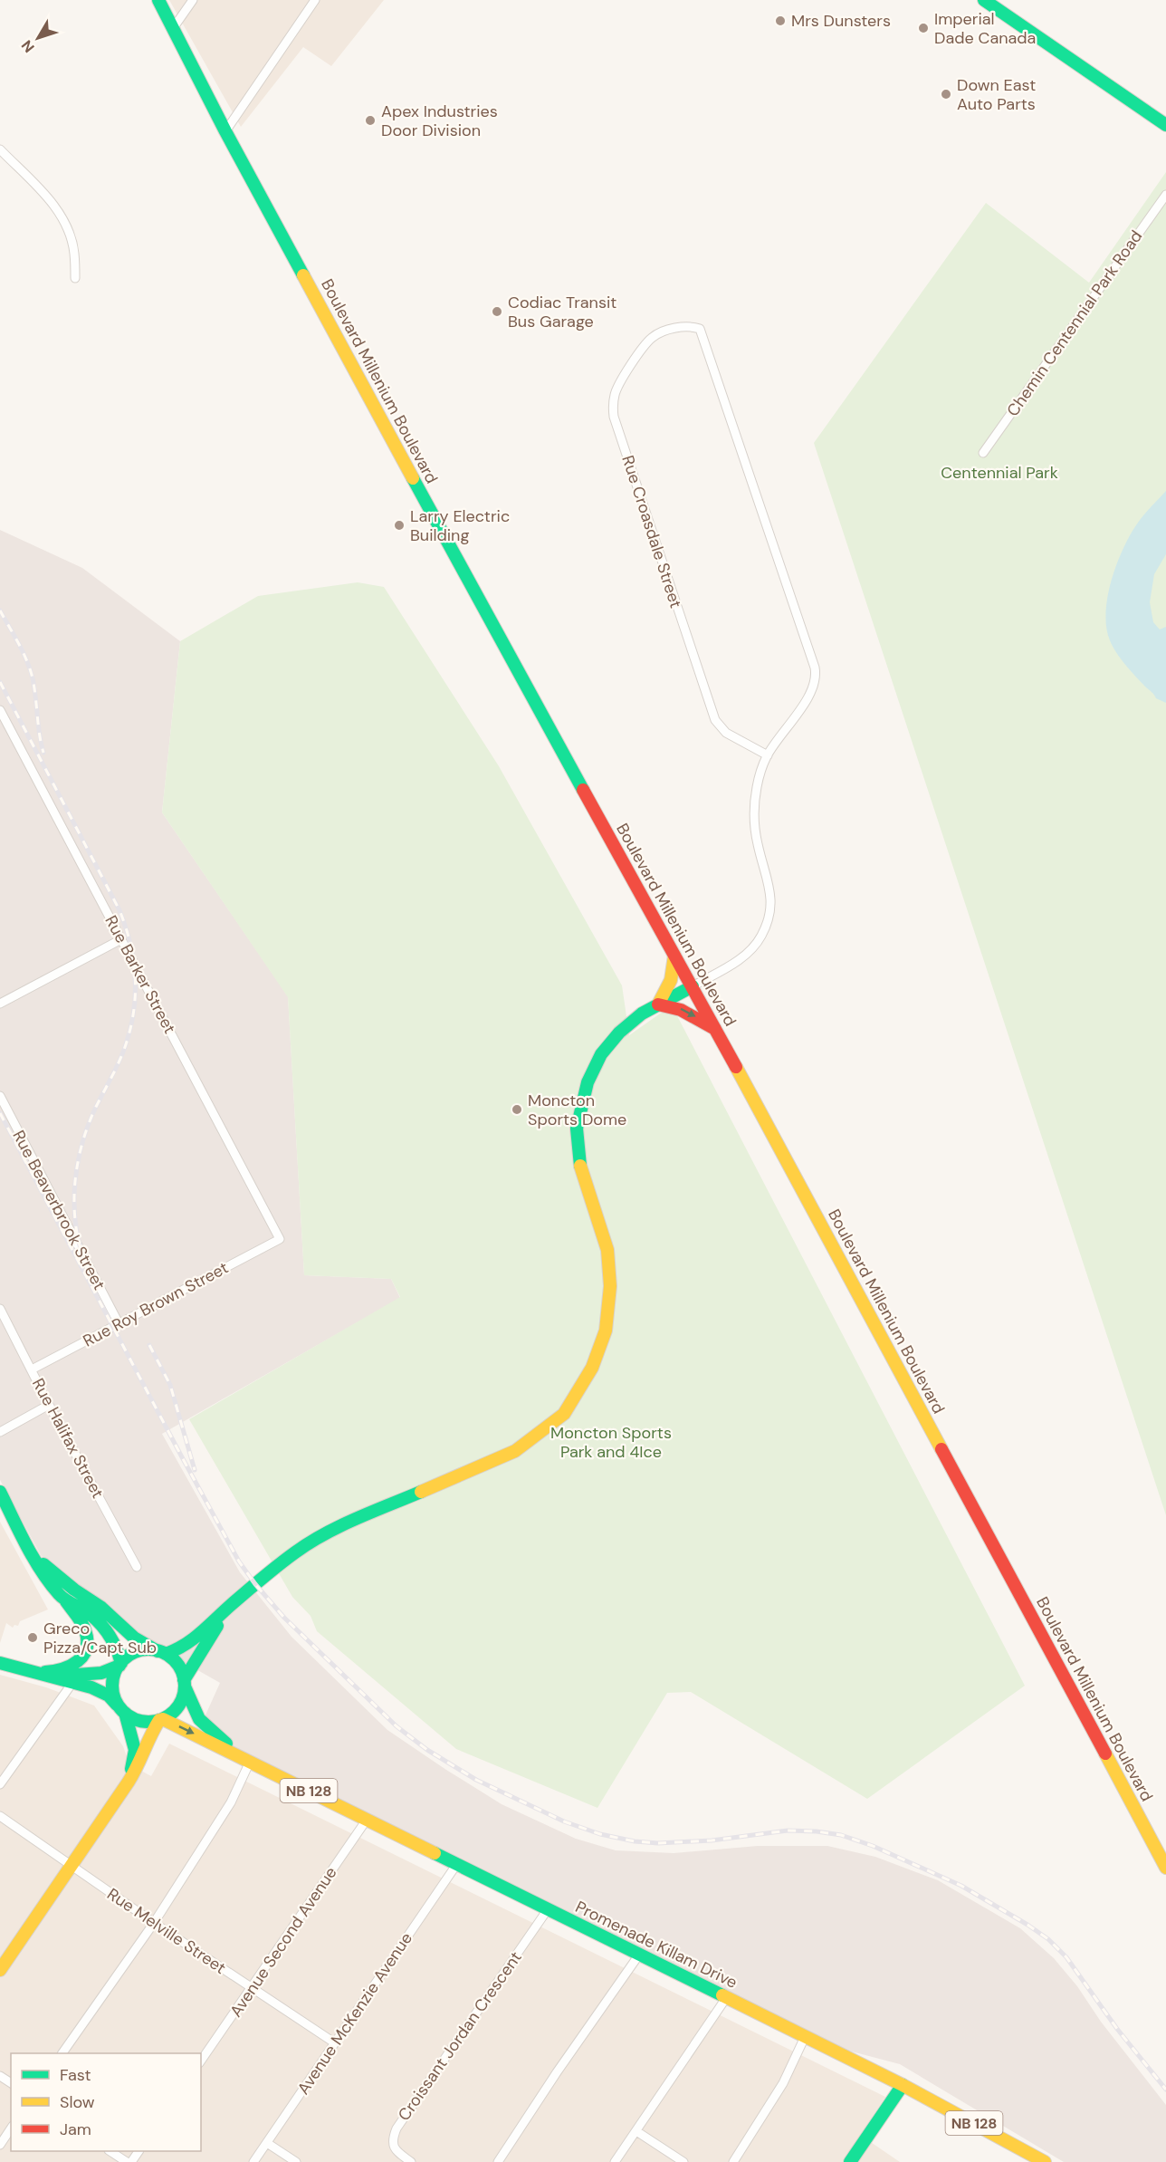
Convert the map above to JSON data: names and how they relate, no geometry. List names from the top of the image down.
{
  "streets": {
    "main road": ["Boulevard Millenium Boulevard", "NB 128", "Promenade Killam Drive"],
    "street": [
      "Chemin Centennial Park Road",
      "Rue Croasdale Street",
      "Rue Barker Street",
      "Rue Beaverbrook Street",
      "Rue Roy Brown Street",
      "Rue Halifax Street",
      "Rue Melville Street",
      "Avenue Second Avenue",
      "Avenue McKenzie Avenue",
      "Croissant Jordan Crescent"
    ]
  },
  "crossings": [
    ["Rue Barker Street", "Rue Roy Brown Street"],
    ["Rue Beaverbrook Street", "Rue Roy Brown Street"],
    ["Rue Roy Brown Street", "Rue Halifax Street"],
    ["Rue Melville Street", "Avenue Second Avenue"],
    ["Rue Melville Street", "Avenue McKenzie Avenue"],
    ["Avenue Second Avenue", "Promenade Killam Drive"],
    ["Promenade Killam Drive", "Avenue McKenzie Avenue"],
    ["Promenade Killam Drive", "Croissant Jordan Crescent"]
  ],
  "parks": ["Centennial Park", "Moncton Sports Park and 4Ice"],
  "places": [
    "Mrs Dunsters",
    "Imperial Dade Canada",
    "Down East Auto Parts",
    "Apex Industries Door Division",
    "Codiac Transit Bus Garage",
    "Larry Electric Building",
    "Moncton Sports Dome",
    "Greco Pizza/Capt Sub"
  ],
  "legend": ["Fast", "Slow", "Jam"],
  "north": "bottom left"
}
